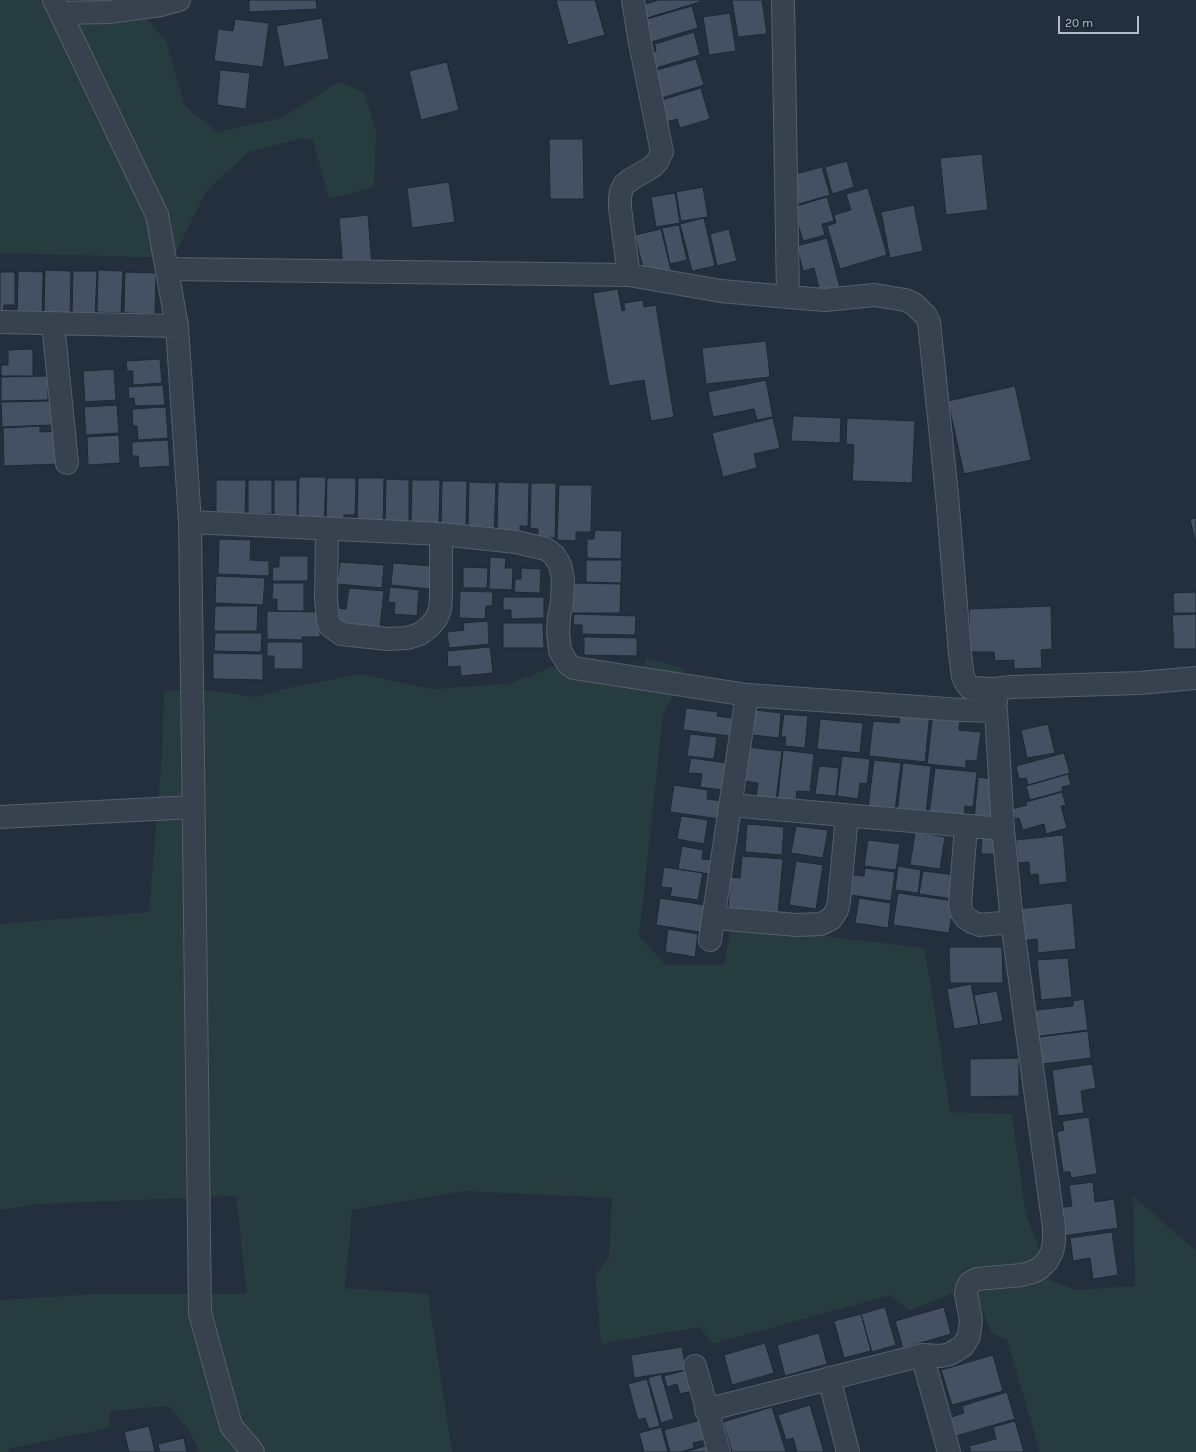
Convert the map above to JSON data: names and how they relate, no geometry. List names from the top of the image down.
{
  "scale_bar": "20 m"
}
